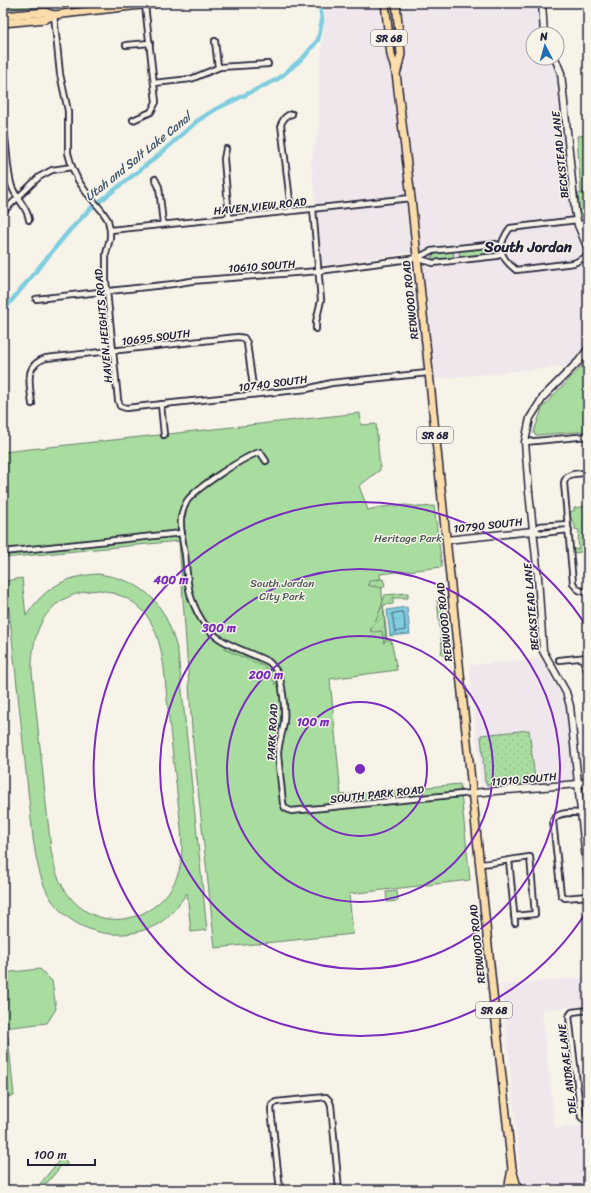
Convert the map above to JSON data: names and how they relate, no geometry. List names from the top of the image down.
{
  "streets": {
    "main road": ["SR 68", "REDWOOD ROAD"],
    "street": [
      "BECKSTEAD LANE",
      "HAVEN VIEW ROAD",
      "10610 SOUTH",
      "HAVEN HEIGHTS ROAD",
      "10695 SOUTH",
      "10740 SOUTH",
      "10790 SOUTH",
      "PARK ROAD",
      "11010 SOUTH",
      "SOUTH PARK ROAD",
      "DEL ANDRAE LANE"
    ]
  },
  "crossings": [
    ["BECKSTEAD LANE", "10790 SOUTH"],
    ["BECKSTEAD LANE", "11010 SOUTH"],
    ["HAVEN VIEW ROAD", "REDWOOD ROAD"],
    ["HAVEN VIEW ROAD", "HAVEN HEIGHTS ROAD"],
    ["10610 SOUTH", "REDWOOD ROAD"],
    ["10610 SOUTH", "HAVEN HEIGHTS ROAD"],
    ["REDWOOD ROAD", "10740 SOUTH"],
    ["REDWOOD ROAD", "10790 SOUTH"],
    ["REDWOOD ROAD", "11010 SOUTH"],
    ["REDWOOD ROAD", "SOUTH PARK ROAD"],
    ["HAVEN HEIGHTS ROAD", "10695 SOUTH"],
    ["HAVEN HEIGHTS ROAD", "10740 SOUTH"],
    ["10695 SOUTH", "10740 SOUTH"],
    ["PARK ROAD", "SOUTH PARK ROAD"],
    ["11010 SOUTH", "SOUTH PARK ROAD"]
  ],
  "districts": ["South Jordan"],
  "water": ["Utah and Salt Lake Canal"],
  "parks": ["Heritage Park", "South Jordan City Park"],
  "scale_bar": "100 m",
  "north": "top",
  "rings": [
    "400 m",
    "300 m",
    "200 m",
    "100 m"
  ]
}
